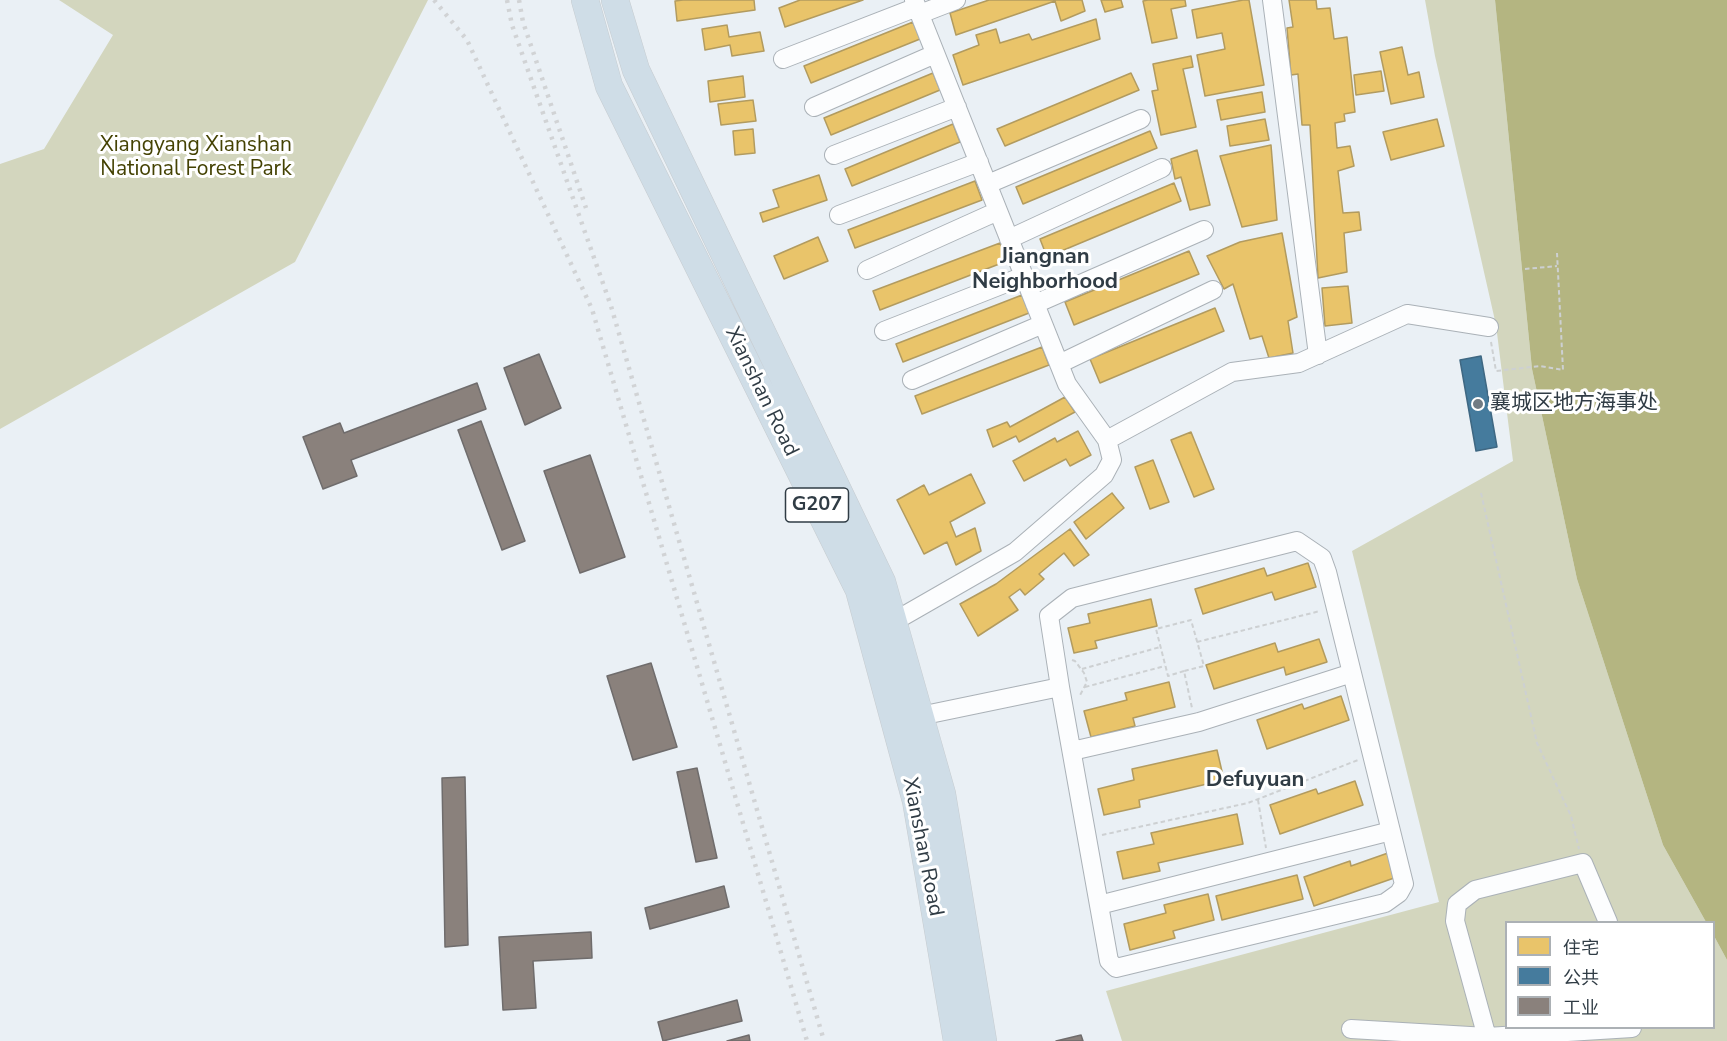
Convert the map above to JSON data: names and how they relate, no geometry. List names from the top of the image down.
{
  "streets": {
    "highway": ["Xianshan Road", "G207"]
  },
  "districts": ["Jiangnan Neighborhood", "Defuyuan"],
  "parks": ["Xiangyang Xianshan National Forest Park"],
  "places": ["襄城区地方海事处"],
  "legend": ["住宅", "公共", "工业"]
}
